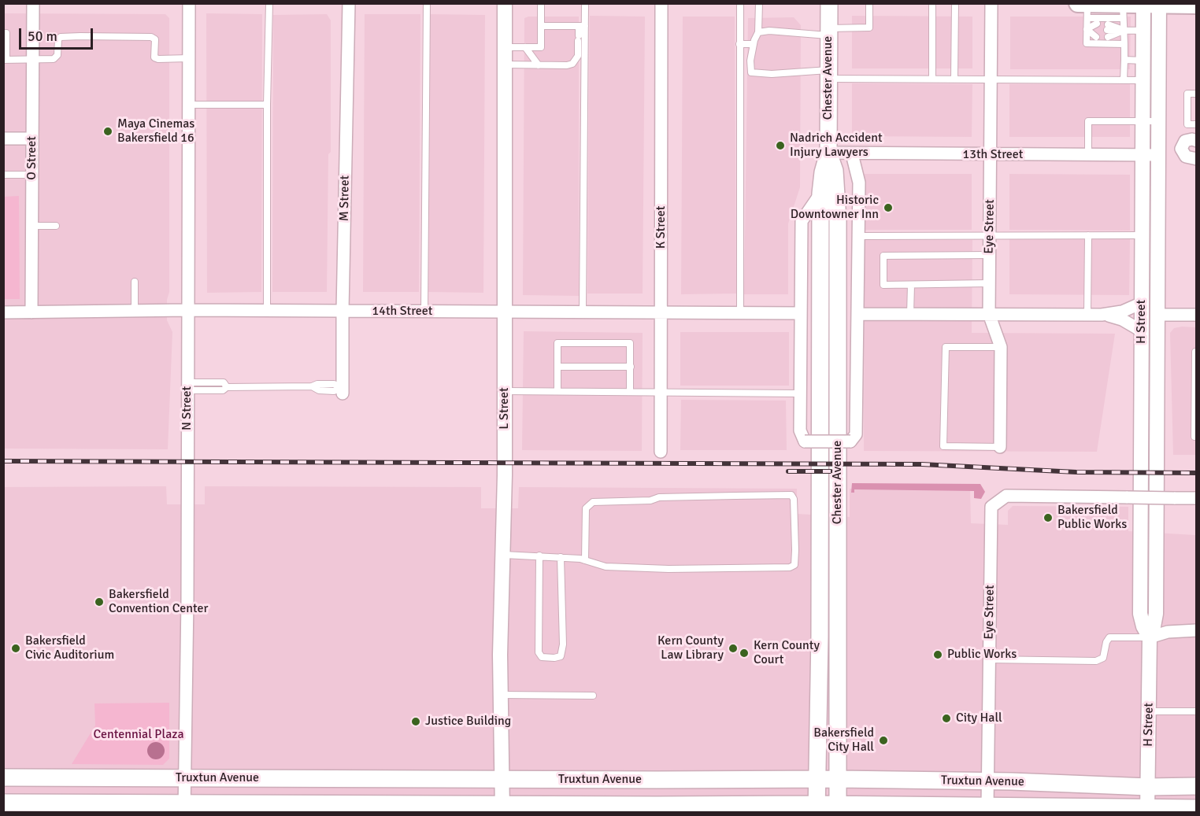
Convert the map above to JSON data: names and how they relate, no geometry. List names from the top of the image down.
{
  "streets": {
    "main road": ["Chester Avenue", "Truxtun Avenue"],
    "street": [
      "13th Street",
      "O Street",
      "M Street",
      "Eye Street",
      "K Street",
      "14th Street",
      "H Street",
      "N Street",
      "L Street"
    ]
  },
  "crossings": [
    ["Chester Avenue", "13th Street"],
    ["Chester Avenue", "Truxtun Avenue"],
    ["13th Street", "Eye Street"],
    ["13th Street", "H Street"],
    ["O Street", "14th Street"],
    ["M Street", "14th Street"],
    ["Eye Street", "Truxtun Avenue"],
    ["K Street", "14th Street"],
    ["14th Street", "N Street"],
    ["14th Street", "L Street"],
    ["H Street", "Truxtun Avenue"],
    ["N Street", "Truxtun Avenue"],
    ["L Street", "Truxtun Avenue"]
  ],
  "parks": ["Centennial Plaza"],
  "places": [
    "Maya Cinemas Bakersfield 16",
    "Nadrich Accident Injury Lawyers",
    "Historic Downtowner Inn",
    "Bakersfield Public Works",
    "Bakersfield Convention Center",
    "Bakersfield Civic Auditorium",
    "Kern County Law Library",
    "Kern County Court",
    "Public Works",
    "City Hall",
    "Justice Building",
    "Bakersfield City Hall"
  ],
  "scale_bar": "50 m"
}
